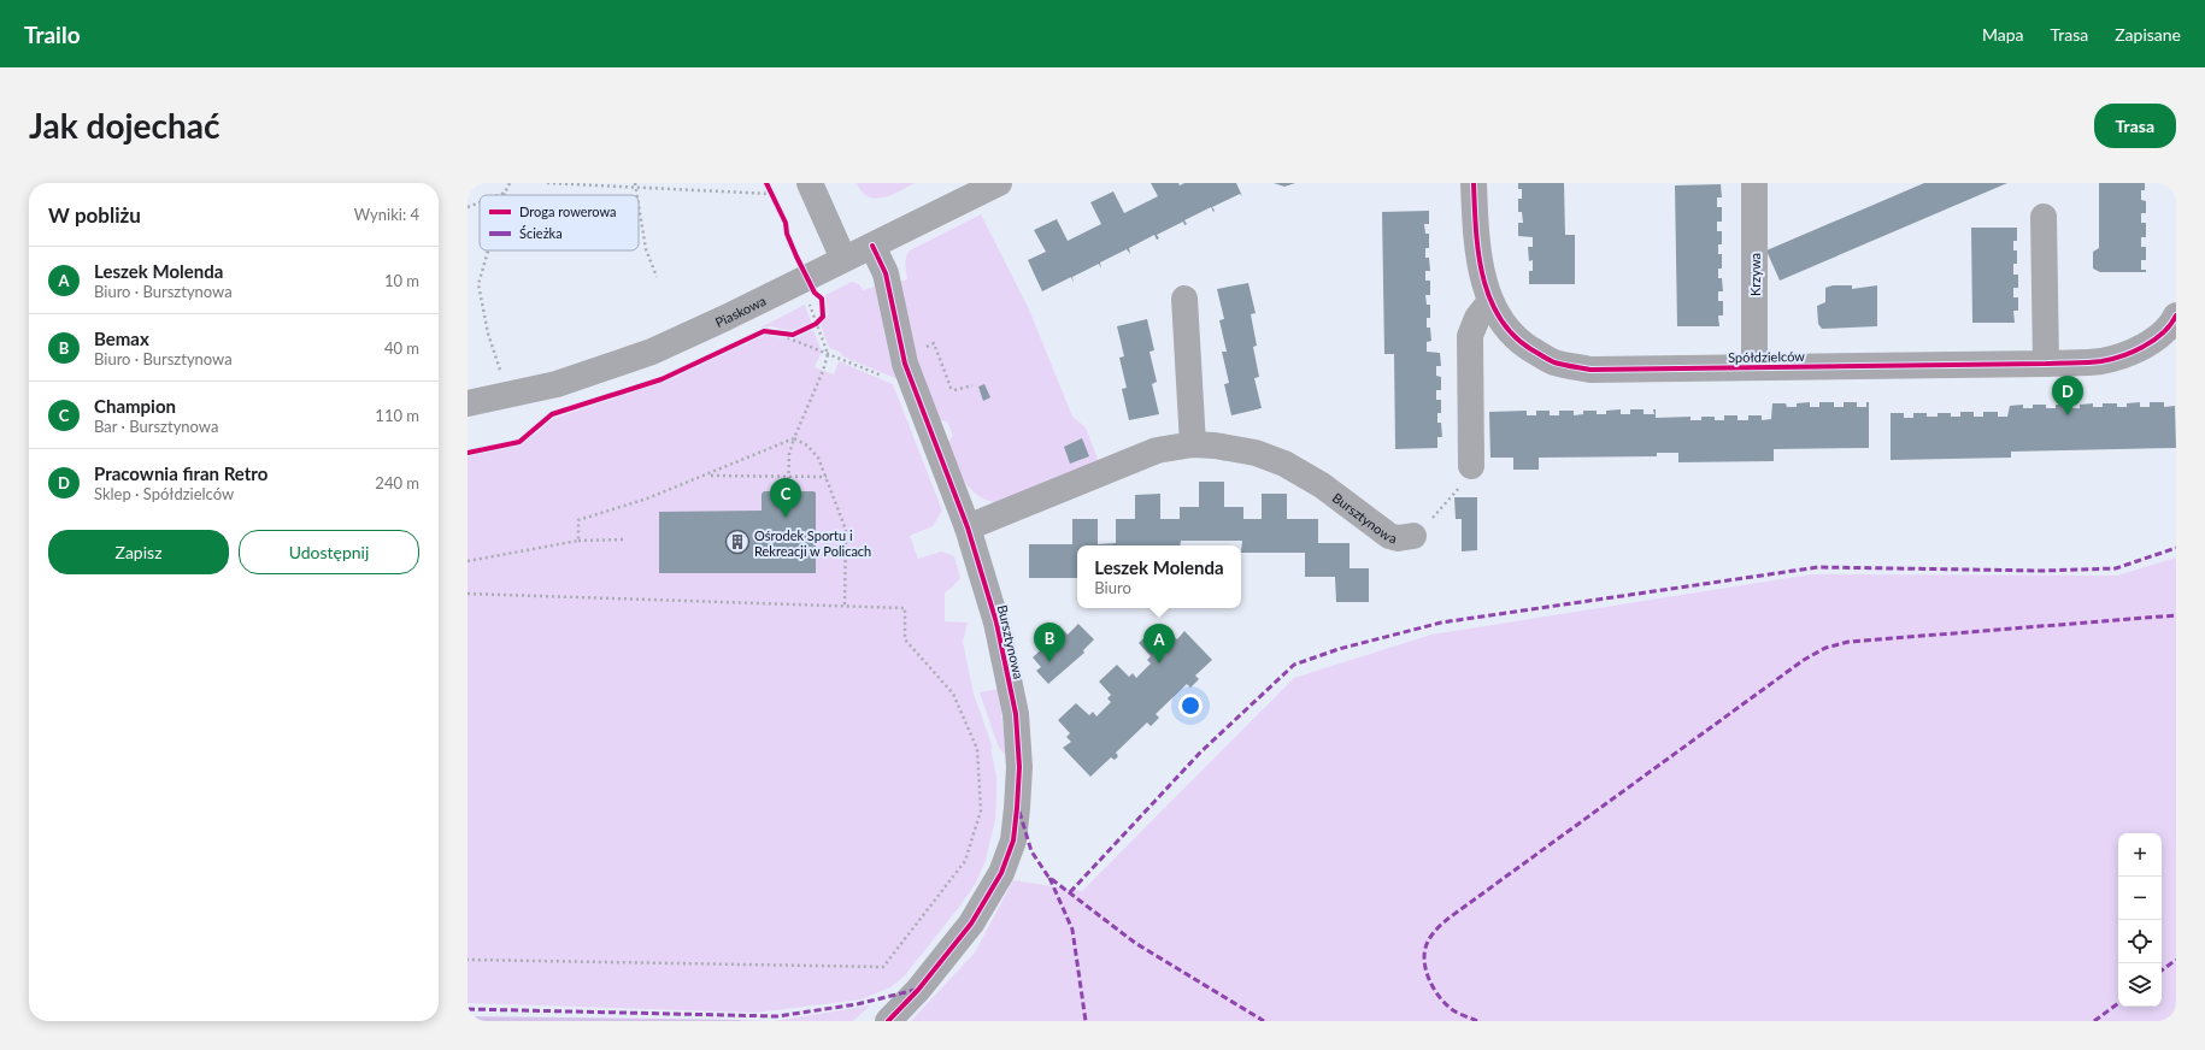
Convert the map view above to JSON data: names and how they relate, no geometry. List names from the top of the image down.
{
  "streets": {
    "street": [
      "Krzywa",
      "Piaskowa",
      "Spółdzielców",
      "Bursztynowa"
    ]
  },
  "crossings": [
    ["Krzywa", "Spółdzielców"],
    ["Piaskowa", "Bursztynowa"]
  ],
  "places": {
    "building": ["Ośrodek Sportu i Rekreacji w Policach"]
  },
  "legend": ["Droga rowerowa", "Ścieżka"],
  "page": {
    "header": "Trailo",
    "nav": ["Mapa", "Trasa", "Zapisane"],
    "buttons": [
      "Trasa",
      ["Zapisz", "Udostępnij"]
    ],
    "title": "Jak dojechać",
    "heading": ["W pobliżu", "Wyniki: 4"],
    "list": [
      {
        "mark": "A",
        "name": "Leszek Molenda",
        "note": "Biuro · Bursztynowa",
        "value": "10 m"
      },
      {
        "mark": "B",
        "name": "Bemax",
        "note": "Biuro · Bursztynowa",
        "value": "40 m"
      },
      {
        "mark": "C",
        "name": "Champion",
        "note": "Bar · Bursztynowa",
        "value": "110 m"
      },
      {
        "mark": "D",
        "name": "Pracownia firan Retro",
        "note": "Sklep · Spółdzielców",
        "value": "240 m"
      }
    ],
    "pins": [
      "D",
      "C",
      "B",
      "A"
    ],
    "popup": ["Leszek Molenda", "Biuro"],
    "map_buttons": ["+", "−"]
  }
}
